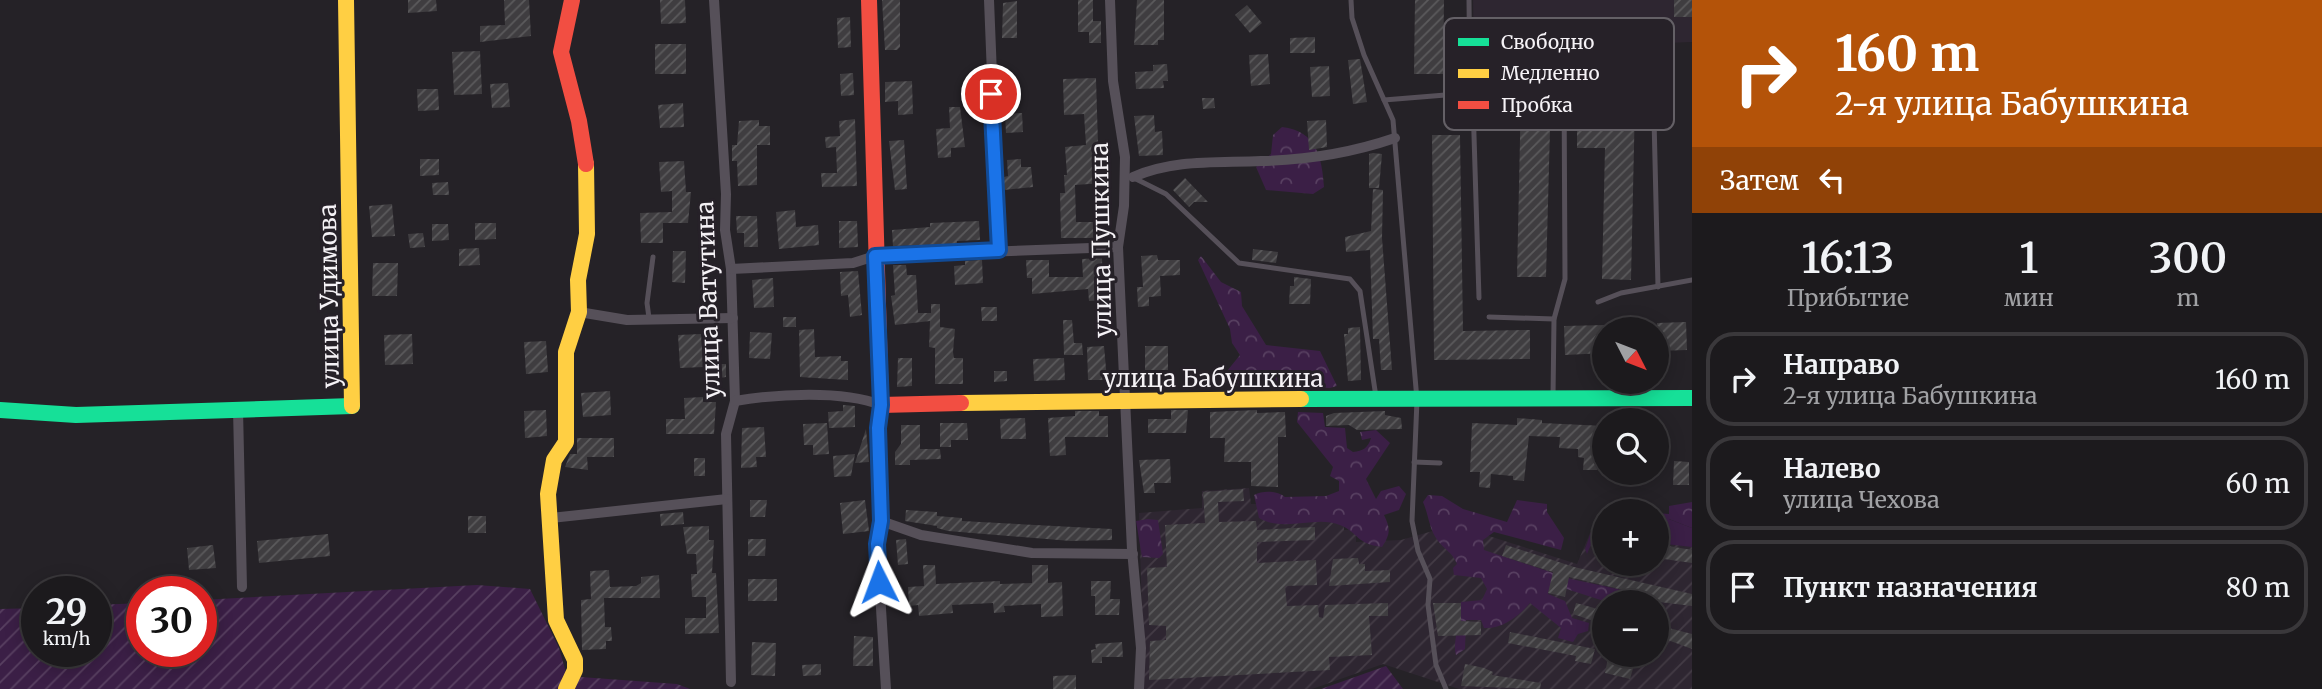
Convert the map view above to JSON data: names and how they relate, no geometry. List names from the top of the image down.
{
  "streets": {
    "street": [
      "улица Пушкина",
      "улица Удимова",
      "улица Ватутина",
      "улица Бабушкина"
    ]
  },
  "crossings": [
    ["улица Пушкина", "улица Бабушкина"],
    ["улица Ватутина", "улица Бабушкина"]
  ],
  "legend": ["Свободно", "Медленно", "Пробка"],
  "north": "bottom right",
  "page": {
    "turn": ["160 m", "2-я улица Бабушкина"],
    "then": "Затем",
    "eta": [
      "16:13",
      "Прибытие",
      "1",
      "мин",
      "300",
      "m"
    ],
    "map_buttons": ["+", "−"],
    "list": [
      {
        "name": "Направо",
        "note": "2-я улица Бабушкина",
        "value": "160 m"
      },
      {
        "name": "Налево",
        "note": "улица Чехова",
        "value": "60 m"
      },
      {
        "name": "Пункт назначения",
        "value": "80 m"
      }
    ],
    "speed": "29 km/h",
    "limit": "30"
  }
}
